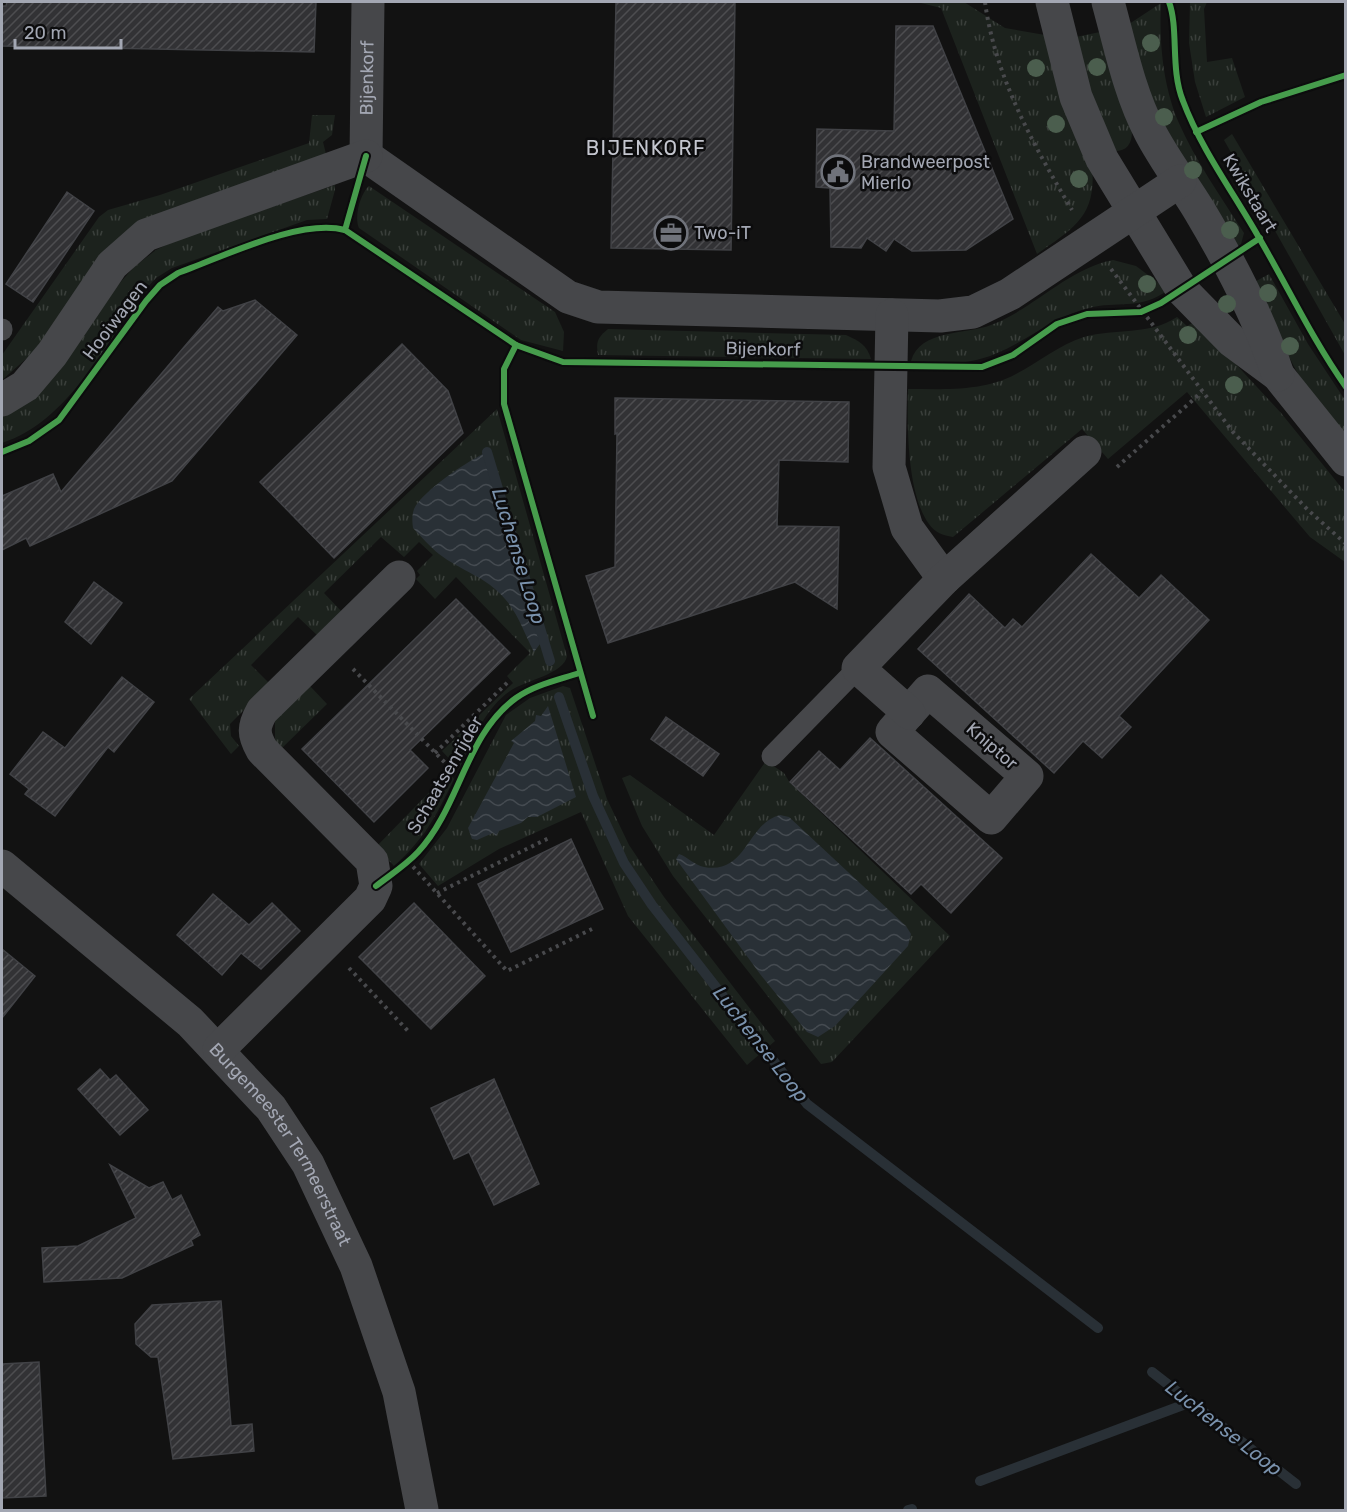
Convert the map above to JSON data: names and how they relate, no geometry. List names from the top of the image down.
{
  "streets": {
    "street": ["Bijenkorf", "Hooiwagen", "Burgemeester Termeerstraat"],
    "cycle path": ["Kwikstaart", "Schaatsenrijder"]
  },
  "crossings": [
    ["Bijenkorf", "Hooiwagen"]
  ],
  "districts": ["BIJENKORF"],
  "water": ["Luchense Loop"],
  "places": {
    "public building": ["Brandweerpost Mierlo"],
    "office": ["Two-iT"]
  },
  "scale_bar": "20 m"
}
